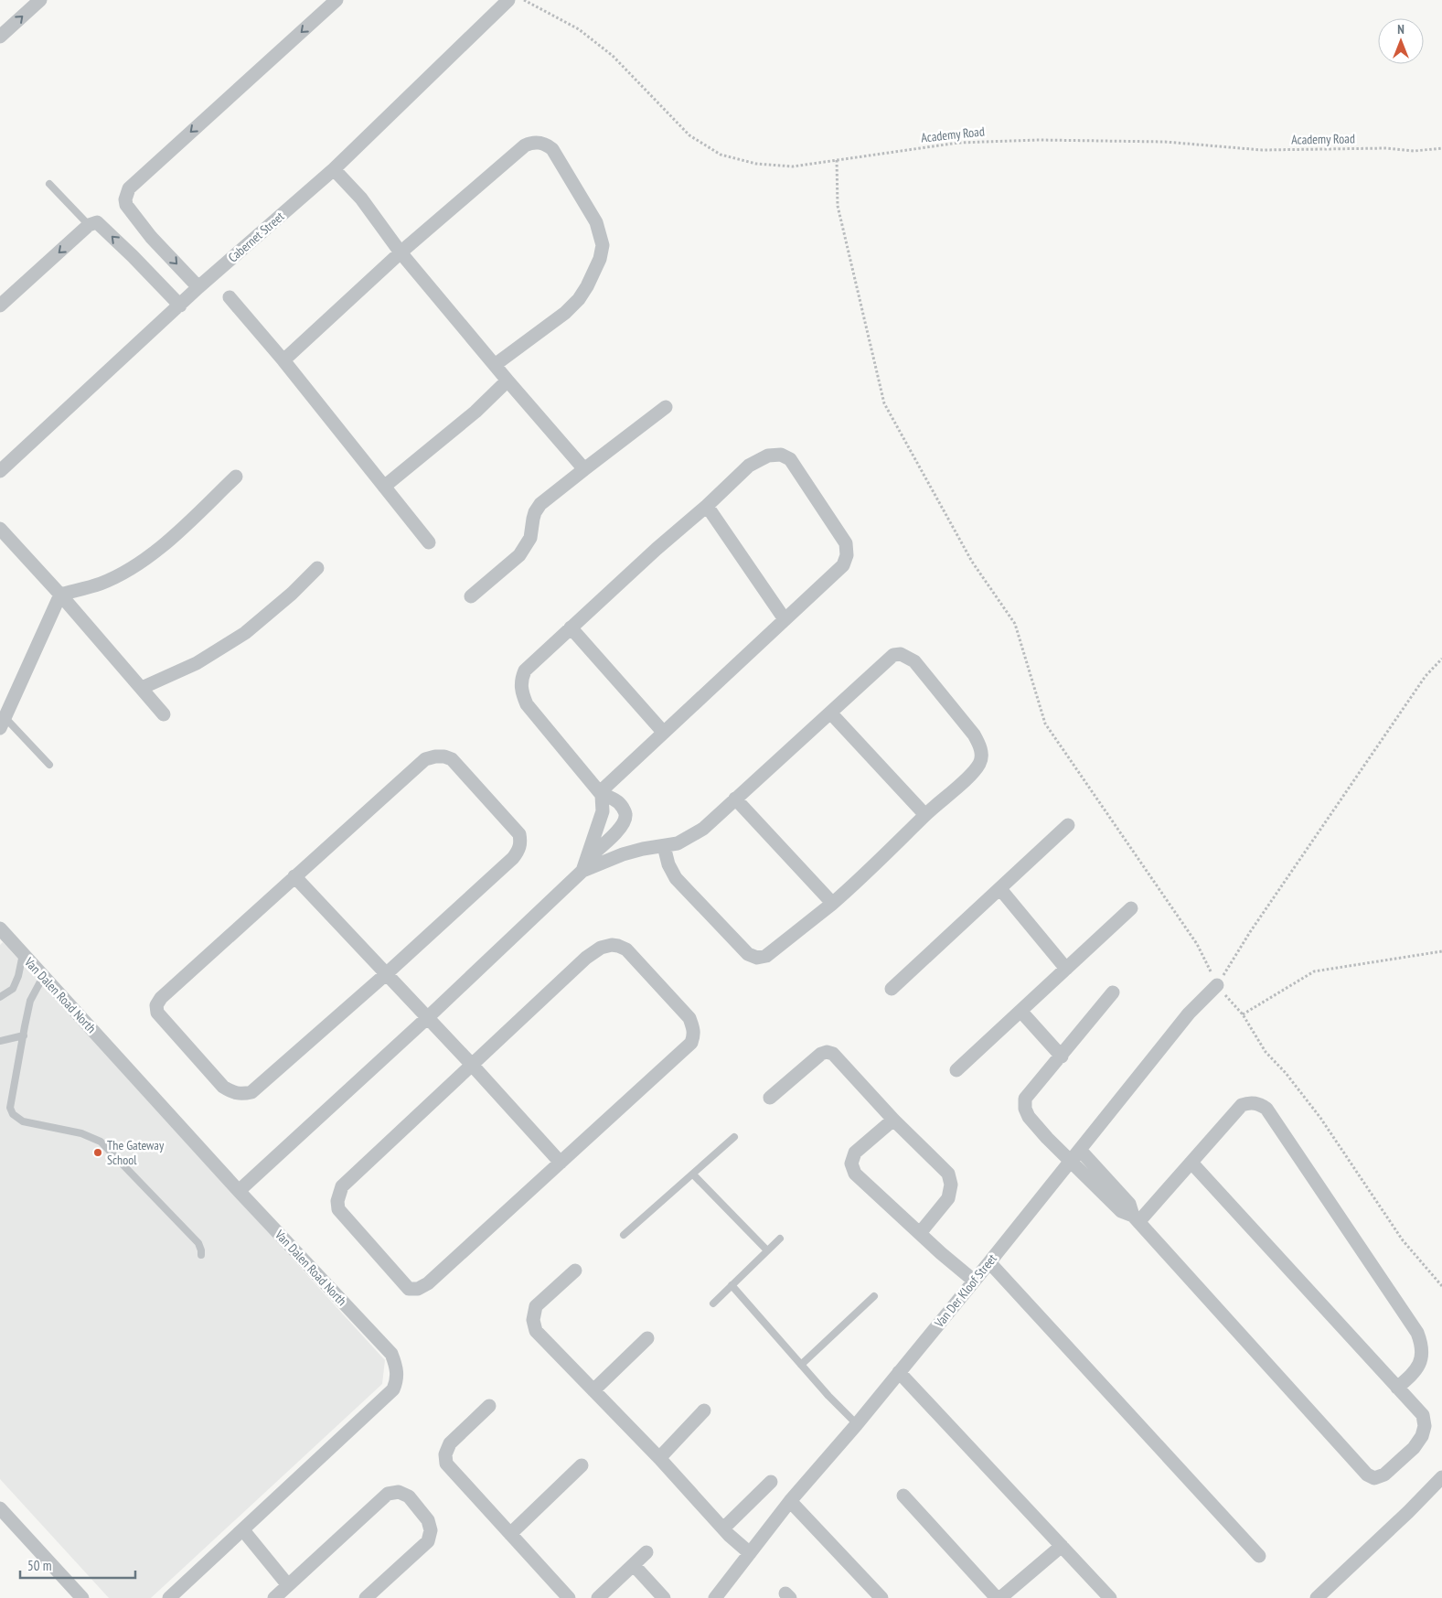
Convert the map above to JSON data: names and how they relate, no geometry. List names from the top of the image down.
{
  "streets": {
    "street": ["Cabernet Street", "Van Dalen Road North", "Van Der Kloof Street"],
    "path": ["Academy Road"]
  },
  "places": ["The Gateway School"],
  "scale_bar": "50 m",
  "north": "top"
}
